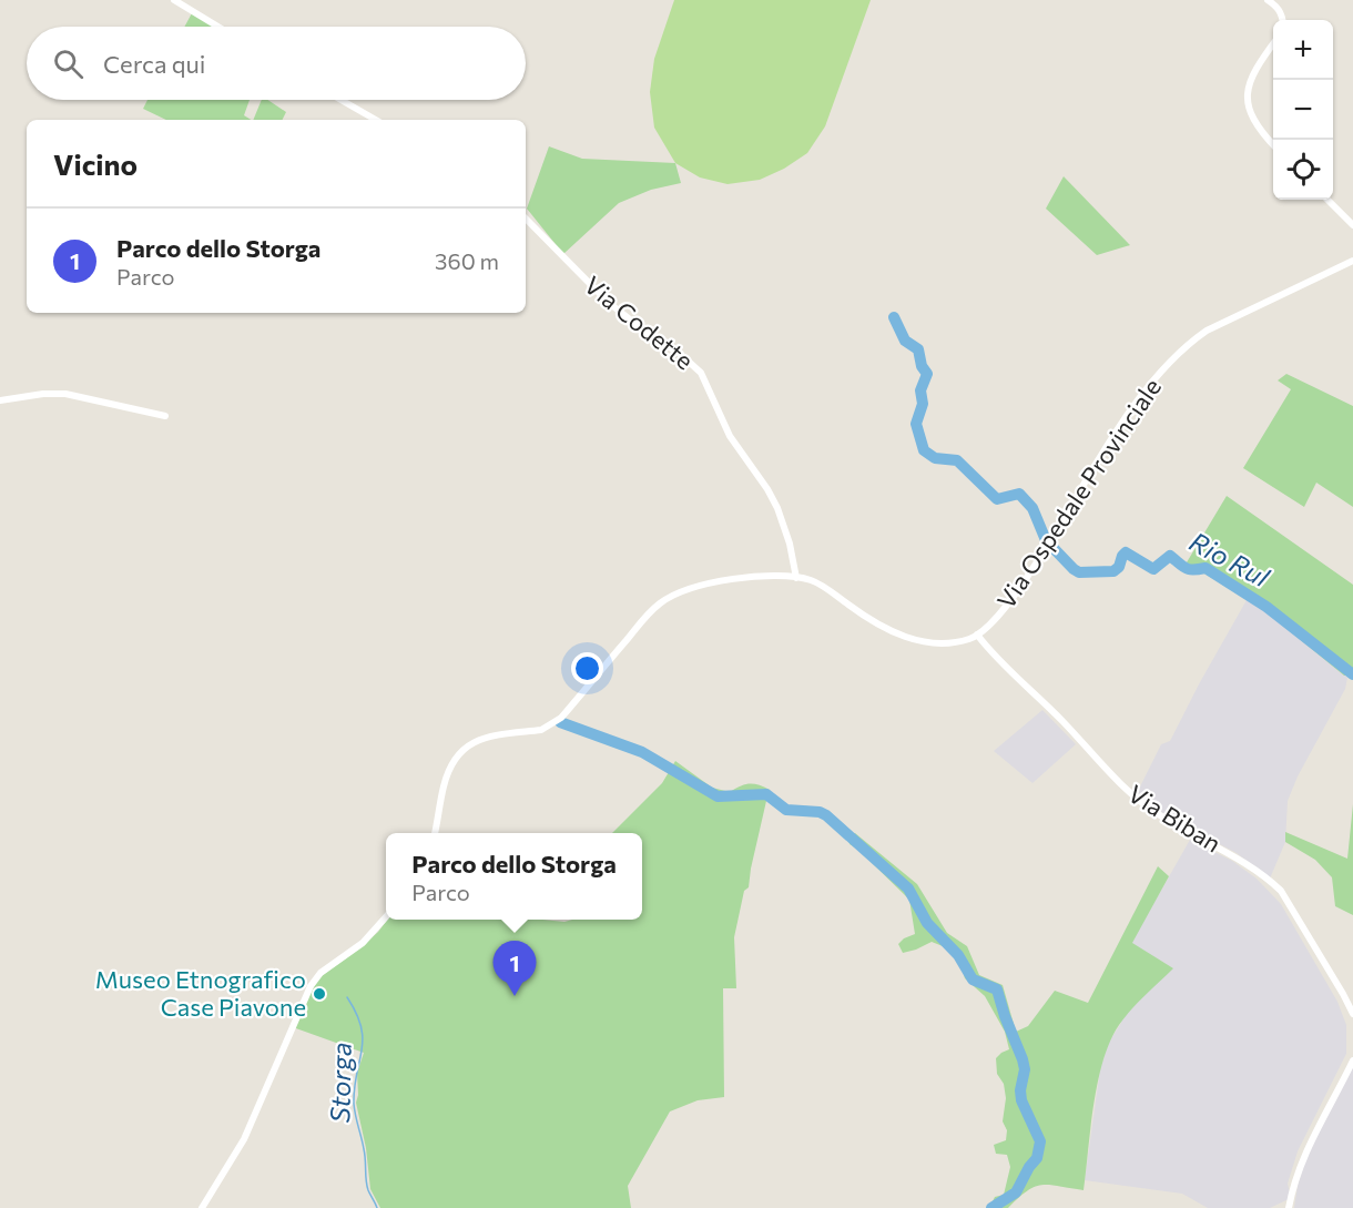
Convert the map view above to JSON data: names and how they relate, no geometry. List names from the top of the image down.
{
  "streets": {
    "street": ["Via Codette", "Via Ospedale Provinciale", "Via Biban"]
  },
  "crossings": [
    ["Via Ospedale Provinciale", "Via Biban"]
  ],
  "water": ["Rio Rul", "Storga"],
  "places": ["Museo Etnografico Case Piavone"],
  "page": {
    "map_buttons": ["+", "−"],
    "search": "Cerca qui",
    "heading": "Vicino",
    "list": [
      {
        "mark": "1",
        "name": "Parco dello Storga",
        "note": "Parco",
        "value": "360 m"
      }
    ],
    "popup": ["Parco dello Storga", "Parco"],
    "pins": "1"
  }
}
